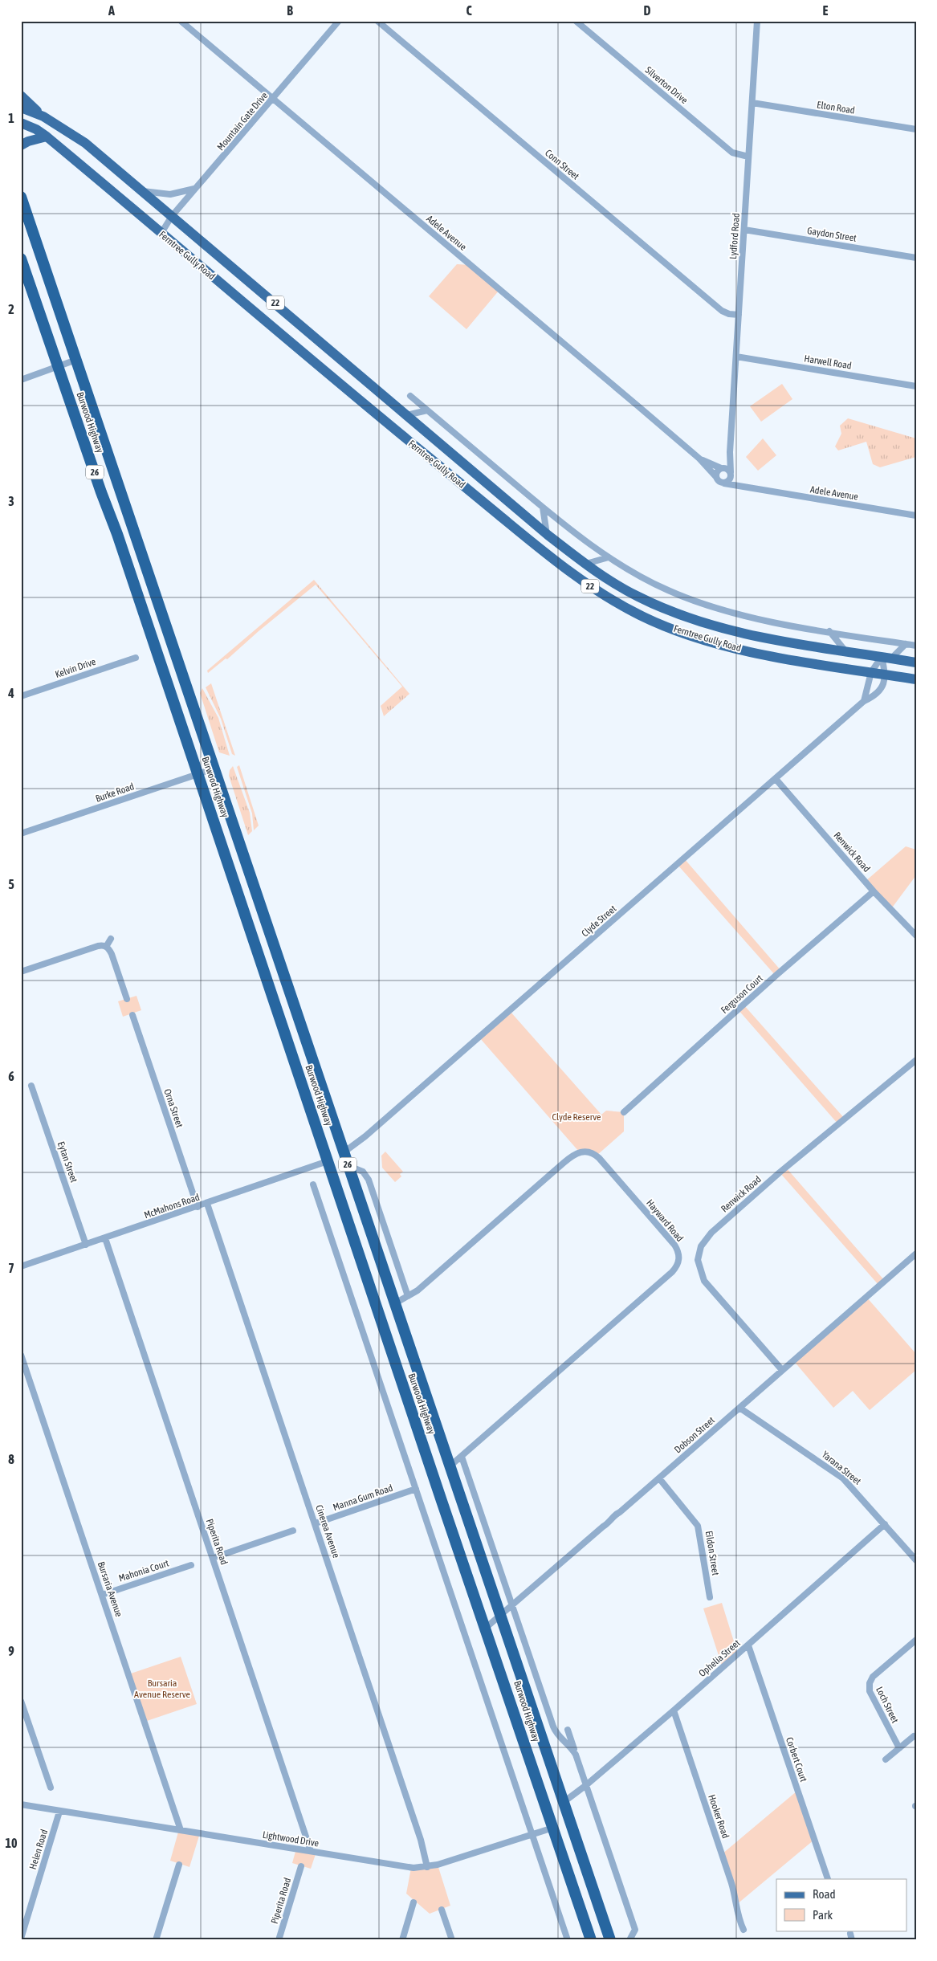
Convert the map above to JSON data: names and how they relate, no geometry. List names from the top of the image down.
{
  "streets": {
    "highway": ["Burwood Highway", "26"],
    "main road": ["Ferntree Gully Road", "22"],
    "street": [
      "Silverton Drive",
      "Elton Road",
      "Mountain Gate Drive",
      "Conn Street",
      "Adele Avenue",
      "Gaydon Street",
      "Lydford Road",
      "Harwell Road",
      "Kelvin Drive",
      "Burke Road",
      "Renwick Road",
      "Clyde Street",
      "Ferguson Court",
      "Orna Street",
      "Eytan Street",
      "McMahons Road",
      "Hayward Road",
      "Dobson Street",
      "Yarana Street",
      "Manna Gum Road",
      "Cinerea Avenue",
      "Piperita Road",
      "Eildon Street",
      "Mahonia Court",
      "Bursaria Avenue",
      "Ophelia Street",
      "Loch Street",
      "Corbert Court",
      "Hooker Road",
      "Lightwood Drive",
      "Helen Road"
    ]
  },
  "crossings": [
    ["Silverton Drive", "Lydford Road"],
    ["Elton Road", "Lydford Road"],
    ["Mountain Gate Drive", "Adele Avenue"],
    ["Mountain Gate Drive", "Ferntree Gully Road"],
    ["Conn Street", "Lydford Road"],
    ["Adele Avenue", "Lydford Road"],
    ["Gaydon Street", "Lydford Road"],
    ["Lydford Road", "Harwell Road"],
    ["Ferntree Gully Road", "Clyde Street"],
    ["Burwood Highway", "Burke Road"],
    ["Burwood Highway", "Clyde Street"],
    ["Burwood Highway", "McMahons Road"],
    ["Burwood Highway", "Hayward Road"],
    ["Burwood Highway", "Dobson Street"],
    ["Burwood Highway", "Ophelia Street"],
    ["Burwood Highway", "Lightwood Drive"],
    ["Renwick Road", "Clyde Street"],
    ["Renwick Road", "Ferguson Court"],
    ["Renwick Road", "Dobson Street"],
    ["Orna Street", "McMahons Road"],
    ["Eytan Street", "McMahons Road"],
    ["McMahons Road", "Cinerea Avenue"],
    ["McMahons Road", "Piperita Road"],
    ["Dobson Street", "Yarana Street"],
    ["Dobson Street", "Eildon Street"],
    ["Yarana Street", "Ophelia Street"],
    ["Manna Gum Road", "Cinerea Avenue"],
    ["Cinerea Avenue", "Lightwood Drive"],
    ["Piperita Road", "Lightwood Drive"],
    ["Mahonia Court", "Bursaria Avenue"],
    ["Bursaria Avenue", "Lightwood Drive"],
    ["Ophelia Street", "Corbert Court"],
    ["Ophelia Street", "Hooker Road"],
    ["Lightwood Drive", "Helen Road"]
  ],
  "parks": ["Clyde Reserve", "Bursaria Avenue Reserve"],
  "legend": ["Road", "Park"],
  "grid": {
    "columns": [
      "A",
      "B",
      "C",
      "D",
      "E"
    ],
    "rows": [
      "1",
      "2",
      "3",
      "4",
      "5",
      "6",
      "7",
      "8",
      "9",
      "10"
    ]
  }
}
